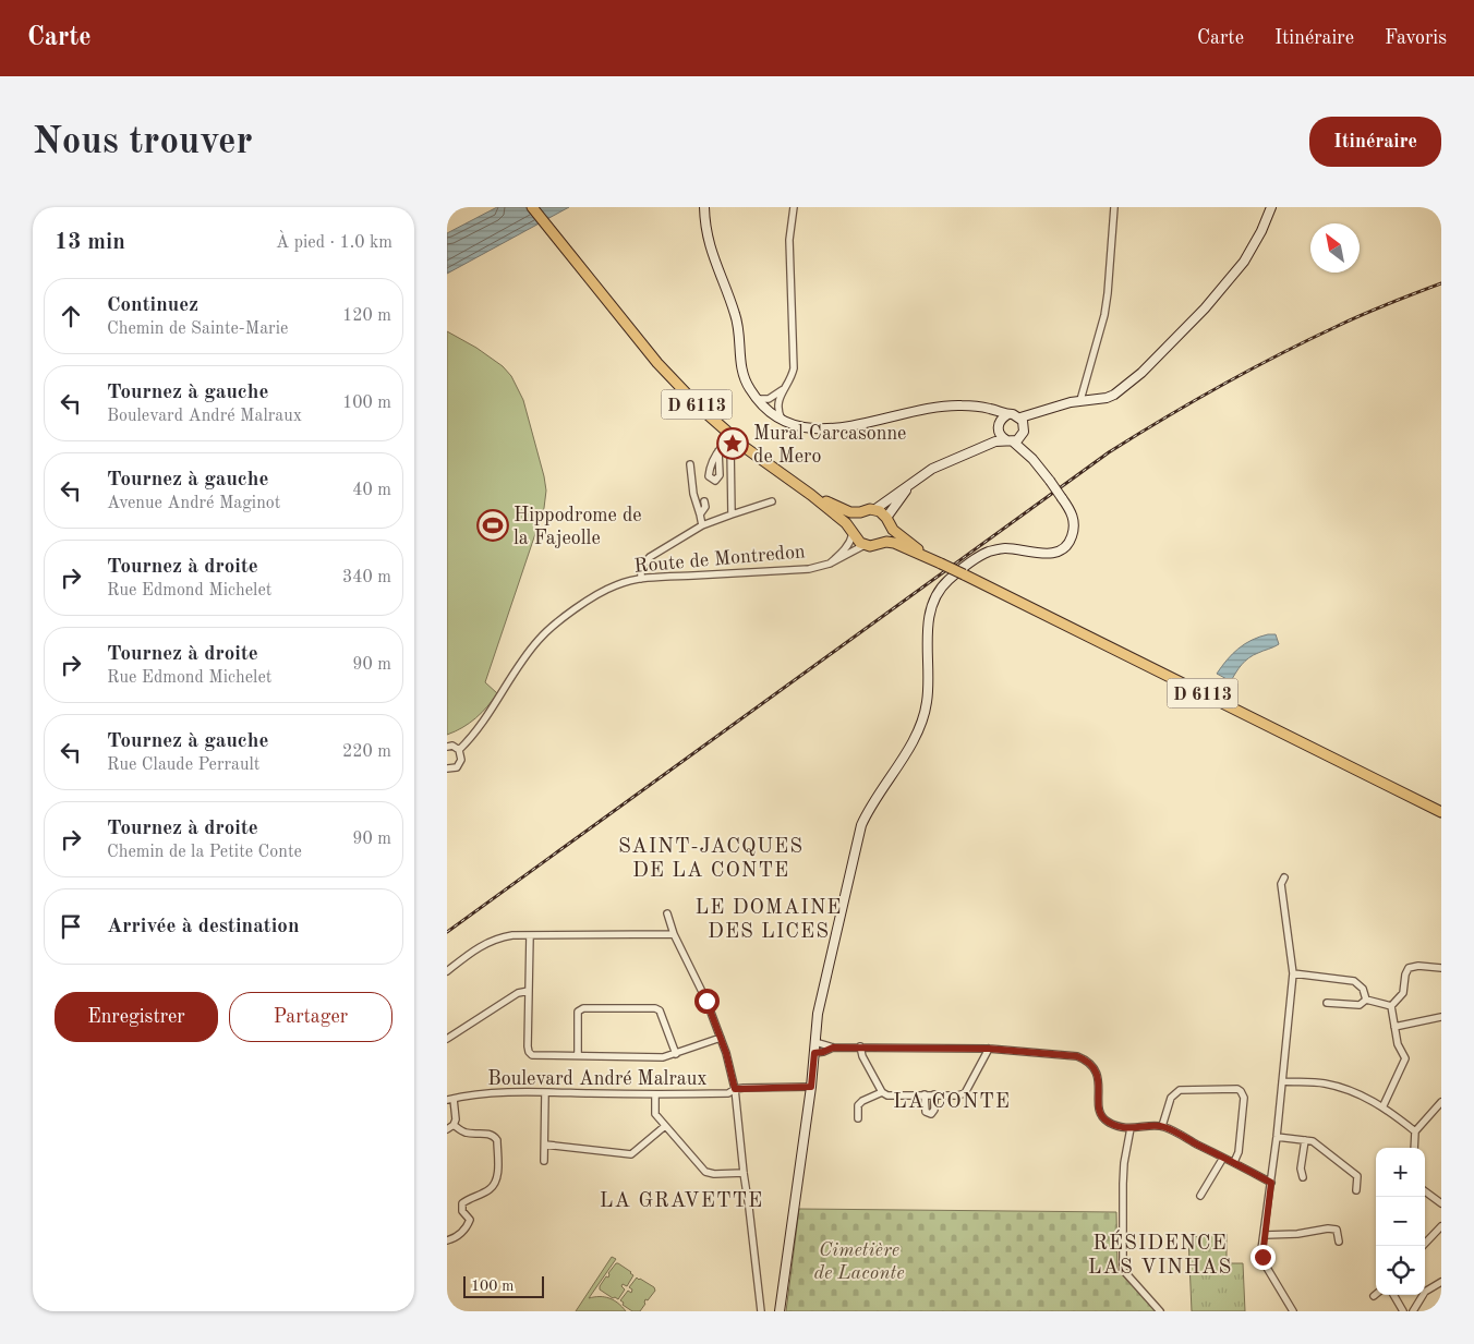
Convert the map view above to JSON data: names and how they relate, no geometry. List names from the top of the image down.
{
  "streets": {
    "main road": ["D 6113"],
    "street": ["Route de Montredon", "Boulevard André Malraux"]
  },
  "crossings": [
    ["D 6113", "Route de Montredon"]
  ],
  "districts": [
    "SAINT-JACQUES DE LA CONTE",
    "LE DOMAINE DES LICES",
    "LA CONTE",
    "LA GRAVETTE",
    "RÉSIDENCE LAS VINHAS"
  ],
  "parks": ["Cimetière de Laconte"],
  "places": {
    "place": ["Mural Carcasonne de Mero"],
    "sports": ["Hippodrome de la Fajeolle"]
  },
  "scale_bar": "100 m",
  "north": "top left",
  "page": {
    "header": "Carte",
    "nav": ["Carte", "Itinéraire", "Favoris"],
    "buttons": [
      "Itinéraire",
      ["Enregistrer", "Partager"]
    ],
    "title": "Nous trouver",
    "heading": ["13 min", "À pied · 1.0 km"],
    "list": [
      ["Continuez", "Chemin de Sainte-Marie", "120 m"],
      ["Tournez à gauche", "Boulevard André Malraux", "100 m"],
      ["Tournez à gauche", "Avenue André Maginot", "40 m"],
      ["Tournez à droite", "Rue Edmond Michelet", "340 m"],
      ["Tournez à droite", "Rue Edmond Michelet", "90 m"],
      ["Tournez à gauche", "Rue Claude Perrault", "220 m"],
      ["Tournez à droite", "Chemin de la Petite Conte", "90 m"],
      "Arrivée à destination"
    ],
    "map_buttons": ["+", "−"],
    "scale": "100 m"
  }
}
